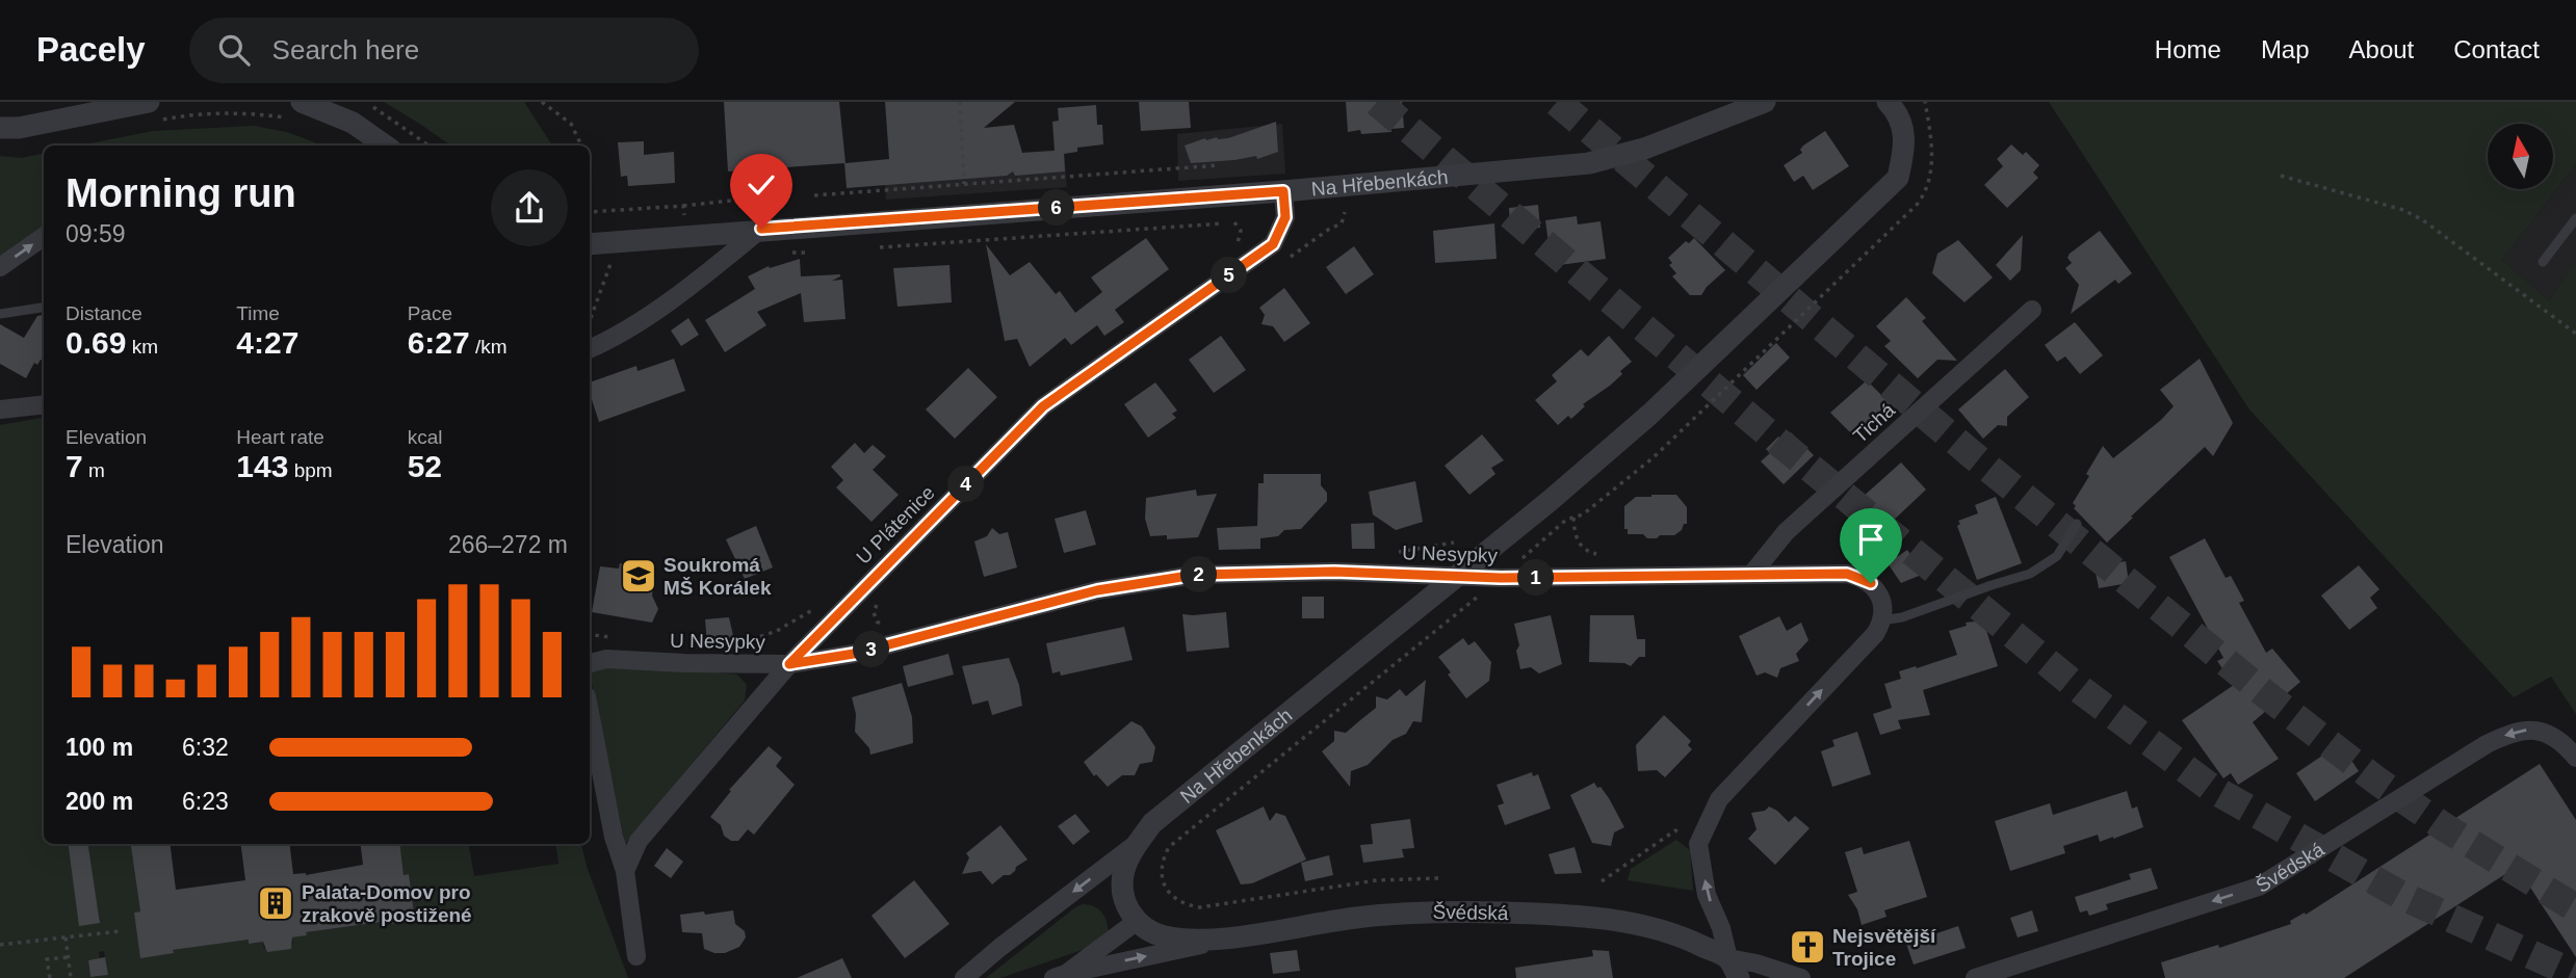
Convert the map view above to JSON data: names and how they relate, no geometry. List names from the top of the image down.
{
  "streets": {
    "street": [
      "Na Hřebenkách",
      "Tichá",
      "U Plátenice",
      "U Nesypky",
      "Švédská"
    ]
  },
  "crossings": [
    ["Na Hřebenkách", "U Plátenice"],
    ["Na Hřebenkách", "U Nesypky"],
    ["Na Hřebenkách", "Švédská"],
    ["Tichá", "U Nesypky"],
    ["U Plátenice", "U Nesypky"]
  ],
  "one_way": ["Švédská"],
  "places": {
    "school or university": ["Soukromá MŠ Korálek"],
    "building": ["Palata-Domov pro zrakově postižené"],
    "church": ["Nejsvětější Trojice"]
  },
  "north": "top",
  "page": {
    "header": "Pacely",
    "search": "Search here",
    "nav": [
      "Home",
      "Map",
      "About",
      "Contact"
    ],
    "heading": ["Morning run", "09:59"],
    "pins": [
      "6",
      "5",
      "4",
      "2",
      "1",
      "3"
    ],
    "stats": [
      ["Distance", "0.69 km"],
      ["Time", "4:27"],
      ["Pace", "6:27 /km"],
      ["Elevation", "7 m"],
      ["Heart rate", "143 bpm"],
      ["kcal", "52"]
    ],
    "chart": ["Elevation", "266–272 m"],
    "list": [
      {
        "name": "100 m",
        "note": "6:32"
      },
      {
        "name": "200 m",
        "note": "6:23"
      }
    ]
  }
}
